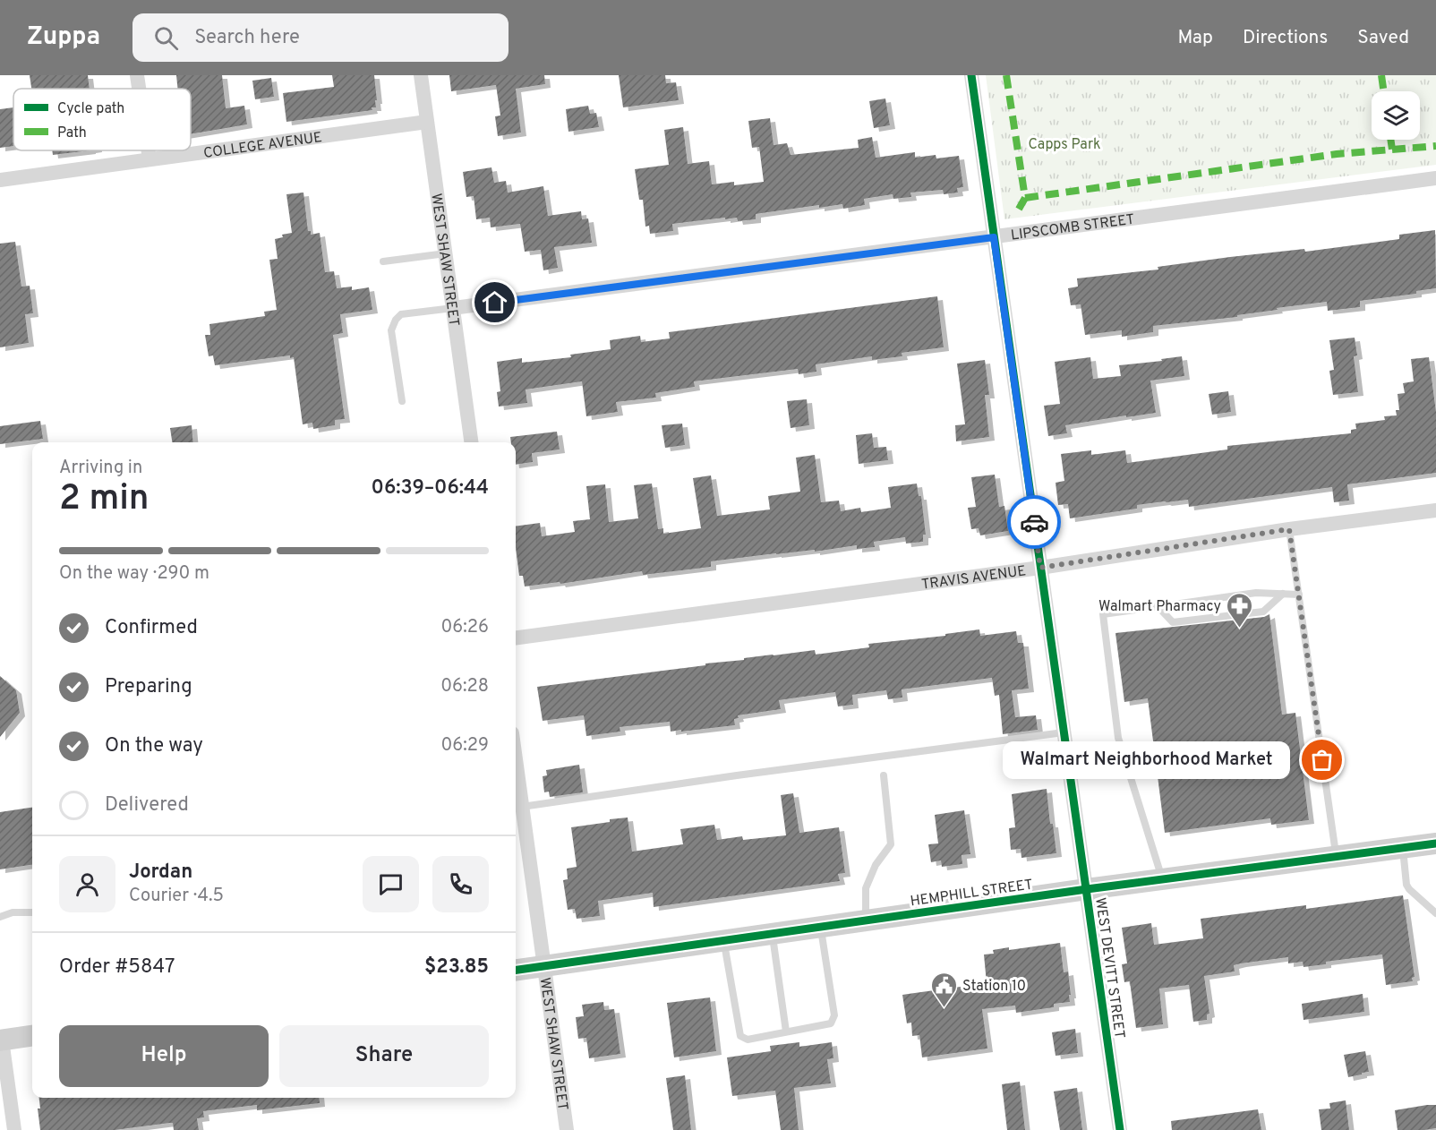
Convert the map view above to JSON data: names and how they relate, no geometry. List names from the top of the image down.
{
  "streets": {
    "main road": ["HEMPHILL STREET"],
    "street": [
      "COLLEGE AVENUE",
      "LIPSCOMB STREET",
      "WEST SHAW STREET",
      "TRAVIS AVENUE",
      "WEST DEVITT STREET"
    ]
  },
  "crossings": [
    ["COLLEGE AVENUE", "WEST SHAW STREET"],
    ["LIPSCOMB STREET", "WEST SHAW STREET"],
    ["LIPSCOMB STREET", "WEST DEVITT STREET"],
    ["WEST SHAW STREET", "HEMPHILL STREET"],
    ["TRAVIS AVENUE", "WEST DEVITT STREET"],
    ["HEMPHILL STREET", "WEST DEVITT STREET"]
  ],
  "parks": ["Capps Park"],
  "places": {
    "pharmacy": ["Walmart Pharmacy"],
    "other": ["Walmart Neighborhood Market"],
    "public building": ["Station 10"]
  },
  "legend": ["Cycle path", "Path"],
  "page": {
    "header": "Zuppa",
    "search": "Search here",
    "nav": ["Map", "Directions", "Saved"],
    "heading": ["2 min", "Arriving in", "06:39–06:44"],
    "panel": [
      "Jordan",
      "Courier · 4.5",
      "Order #5847",
      "$23.85"
    ],
    "bar": "On the way · 290 m",
    "list": [
      ["Confirmed", "06:26"],
      ["Preparing", "06:28"],
      ["On the way", "06:29"],
      "Delivered"
    ],
    "bubble": "Walmart Neighborhood Market",
    "buttons": ["Help", "Share"]
  }
}
